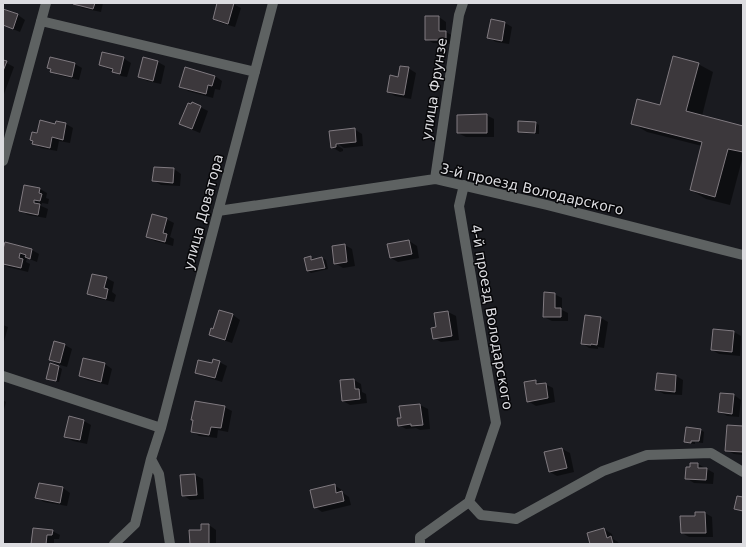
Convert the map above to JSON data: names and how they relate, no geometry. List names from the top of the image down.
{
  "streets": {
    "street": [
      "улица Фрунзе",
      "3-й проезд Володарского",
      "улица Доватора",
      "4-й проезд Володарского"
    ]
  },
  "crossings": [
    ["улица Фрунзе", "3-й проезд Володарского"],
    ["3-й проезд Володарского", "улица Доватора"],
    ["3-й проезд Володарского", "4-й проезд Володарского"]
  ]
}
